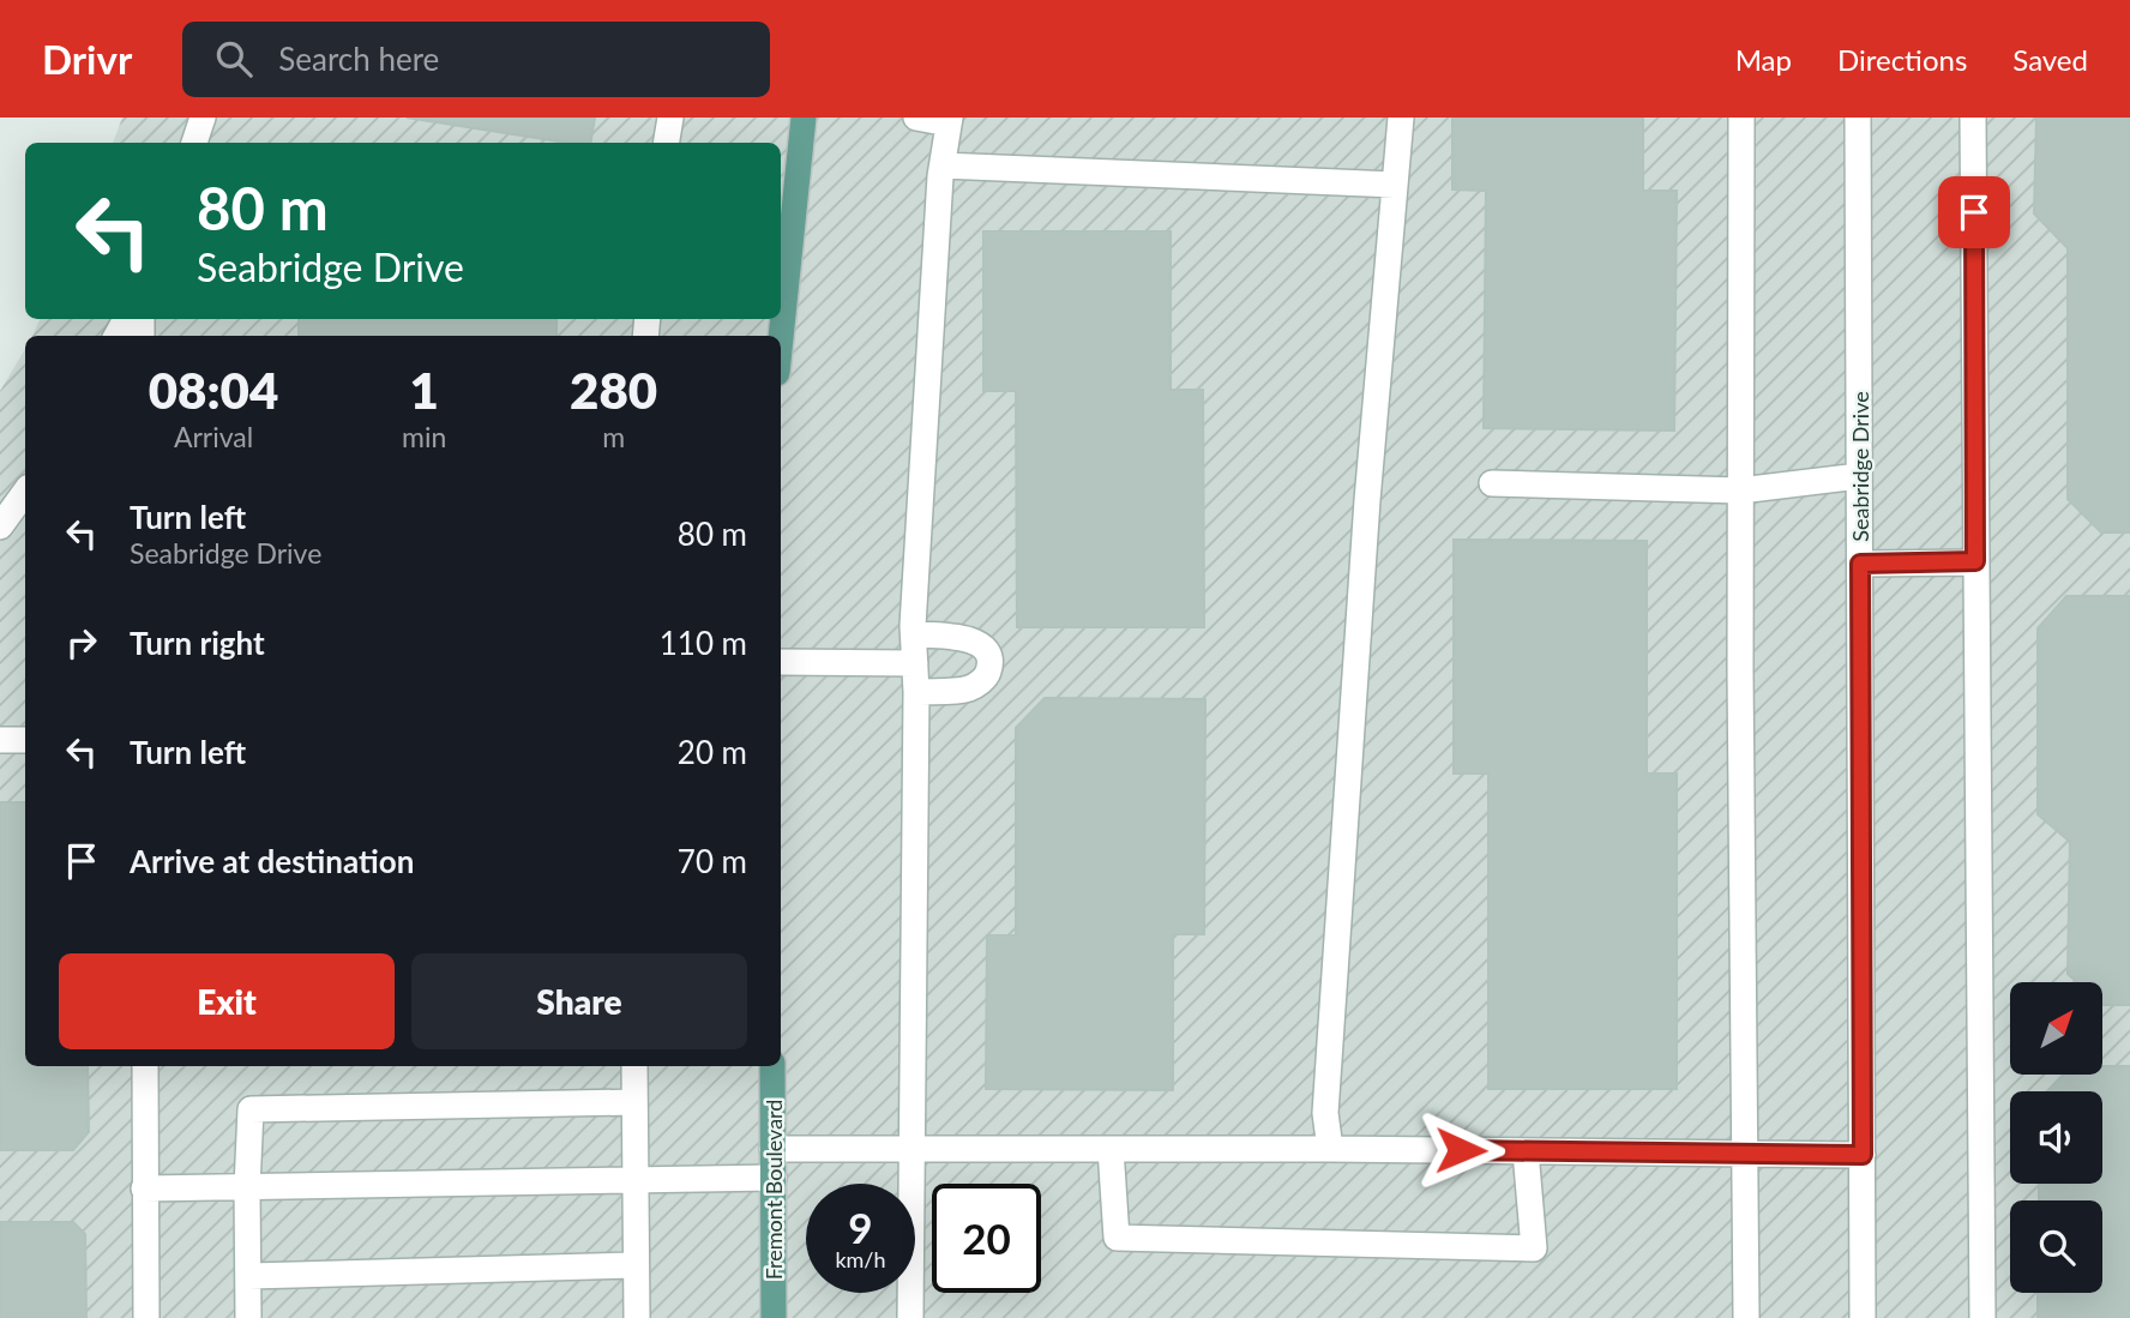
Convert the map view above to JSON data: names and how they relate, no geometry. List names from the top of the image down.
{
  "streets": {
    "main road": ["Fremont Boulevard"],
    "street": ["Seabridge Drive"]
  },
  "north": "top right",
  "page": {
    "header": "Drivr",
    "search": "Search here",
    "nav": ["Map", "Directions", "Saved"],
    "turn": ["80 m", "Seabridge Drive"],
    "eta": [
      "08:04",
      "Arrival",
      "1",
      "min",
      "280",
      "m"
    ],
    "list": [
      {
        "name": "Turn left",
        "note": "Seabridge Drive",
        "value": "80 m"
      },
      {
        "name": "Turn right",
        "value": "110 m"
      },
      {
        "name": "Turn left",
        "value": "20 m"
      },
      {
        "name": "Arrive at destination",
        "value": "70 m"
      }
    ],
    "buttons": ["Exit", "Share"],
    "speed": "9 km/h",
    "limit": "20"
  }
}
